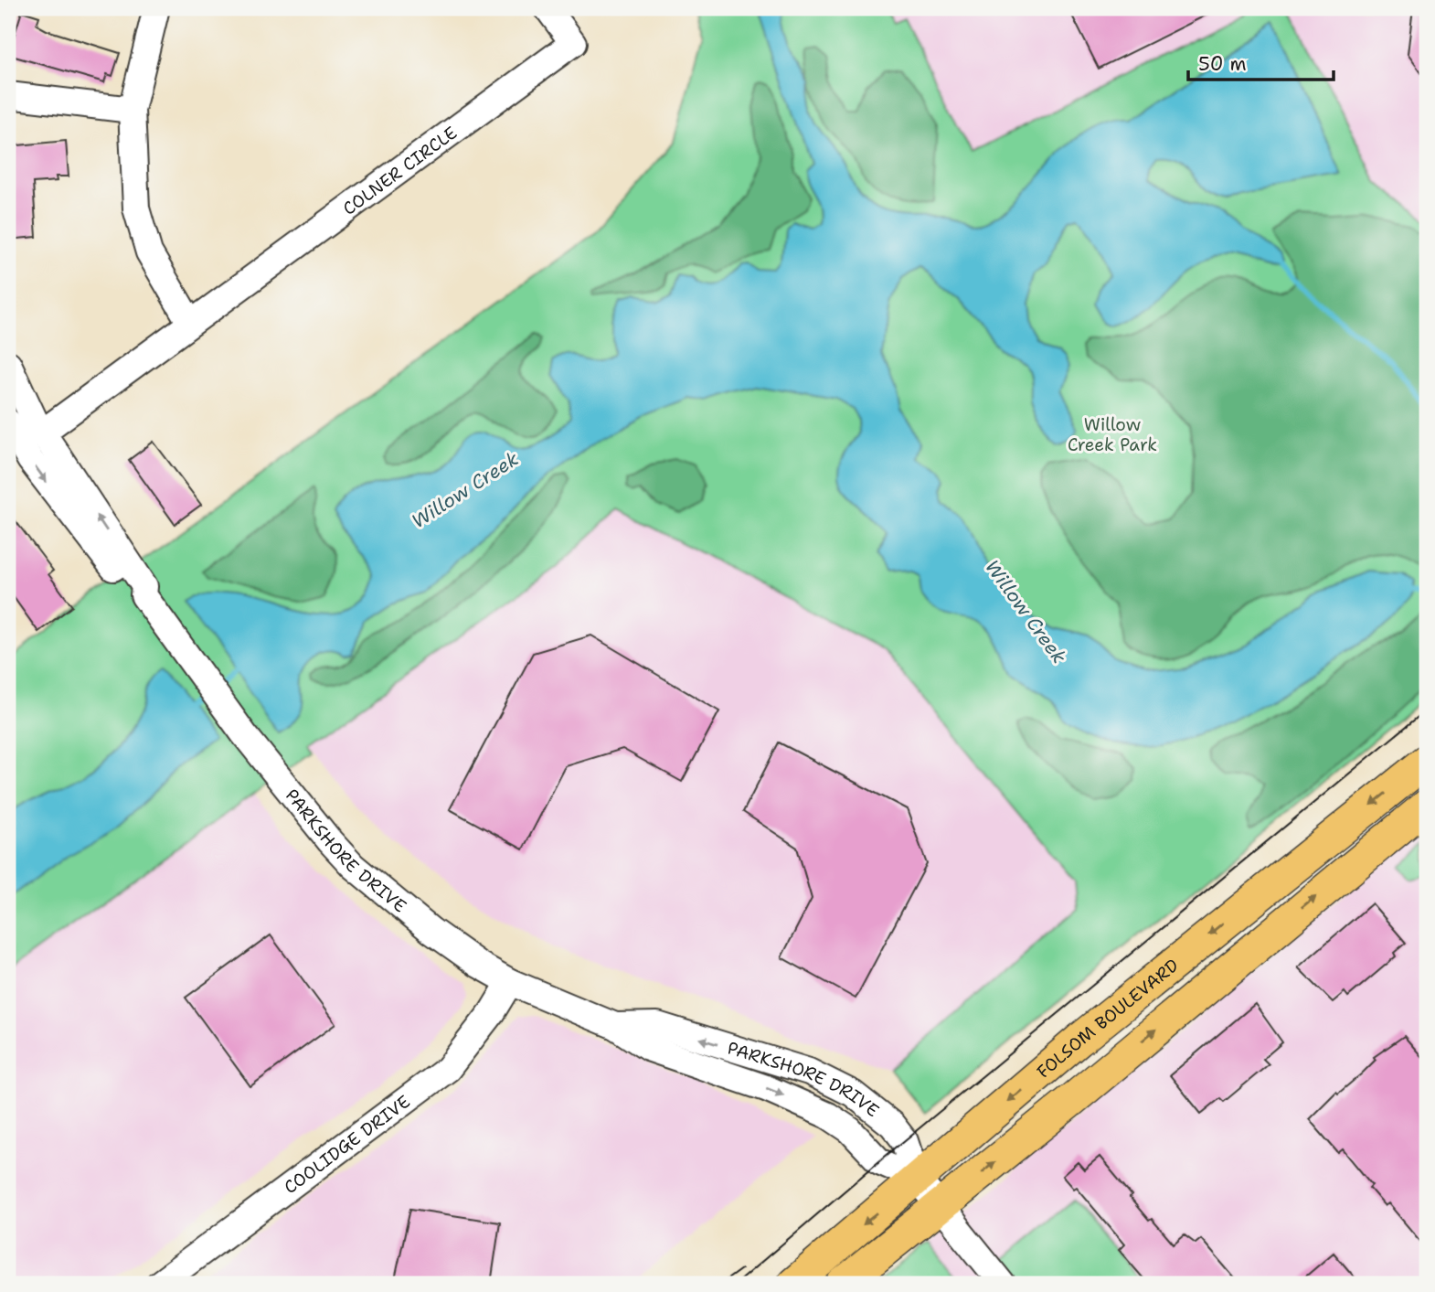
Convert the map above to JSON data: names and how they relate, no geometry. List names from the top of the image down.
{
  "streets": {
    "main road": ["FOLSOM BOULEVARD"],
    "street": ["COLNER CIRCLE", "PARKSHORE DRIVE", "COOLIDGE DRIVE"]
  },
  "crossings": [
    ["COLNER CIRCLE", "PARKSHORE DRIVE"],
    ["PARKSHORE DRIVE", "FOLSOM BOULEVARD"],
    ["PARKSHORE DRIVE", "COOLIDGE DRIVE"]
  ],
  "water": ["Willow Creek"],
  "parks": ["Willow Creek Park"],
  "scale_bar": "50 m"
}
